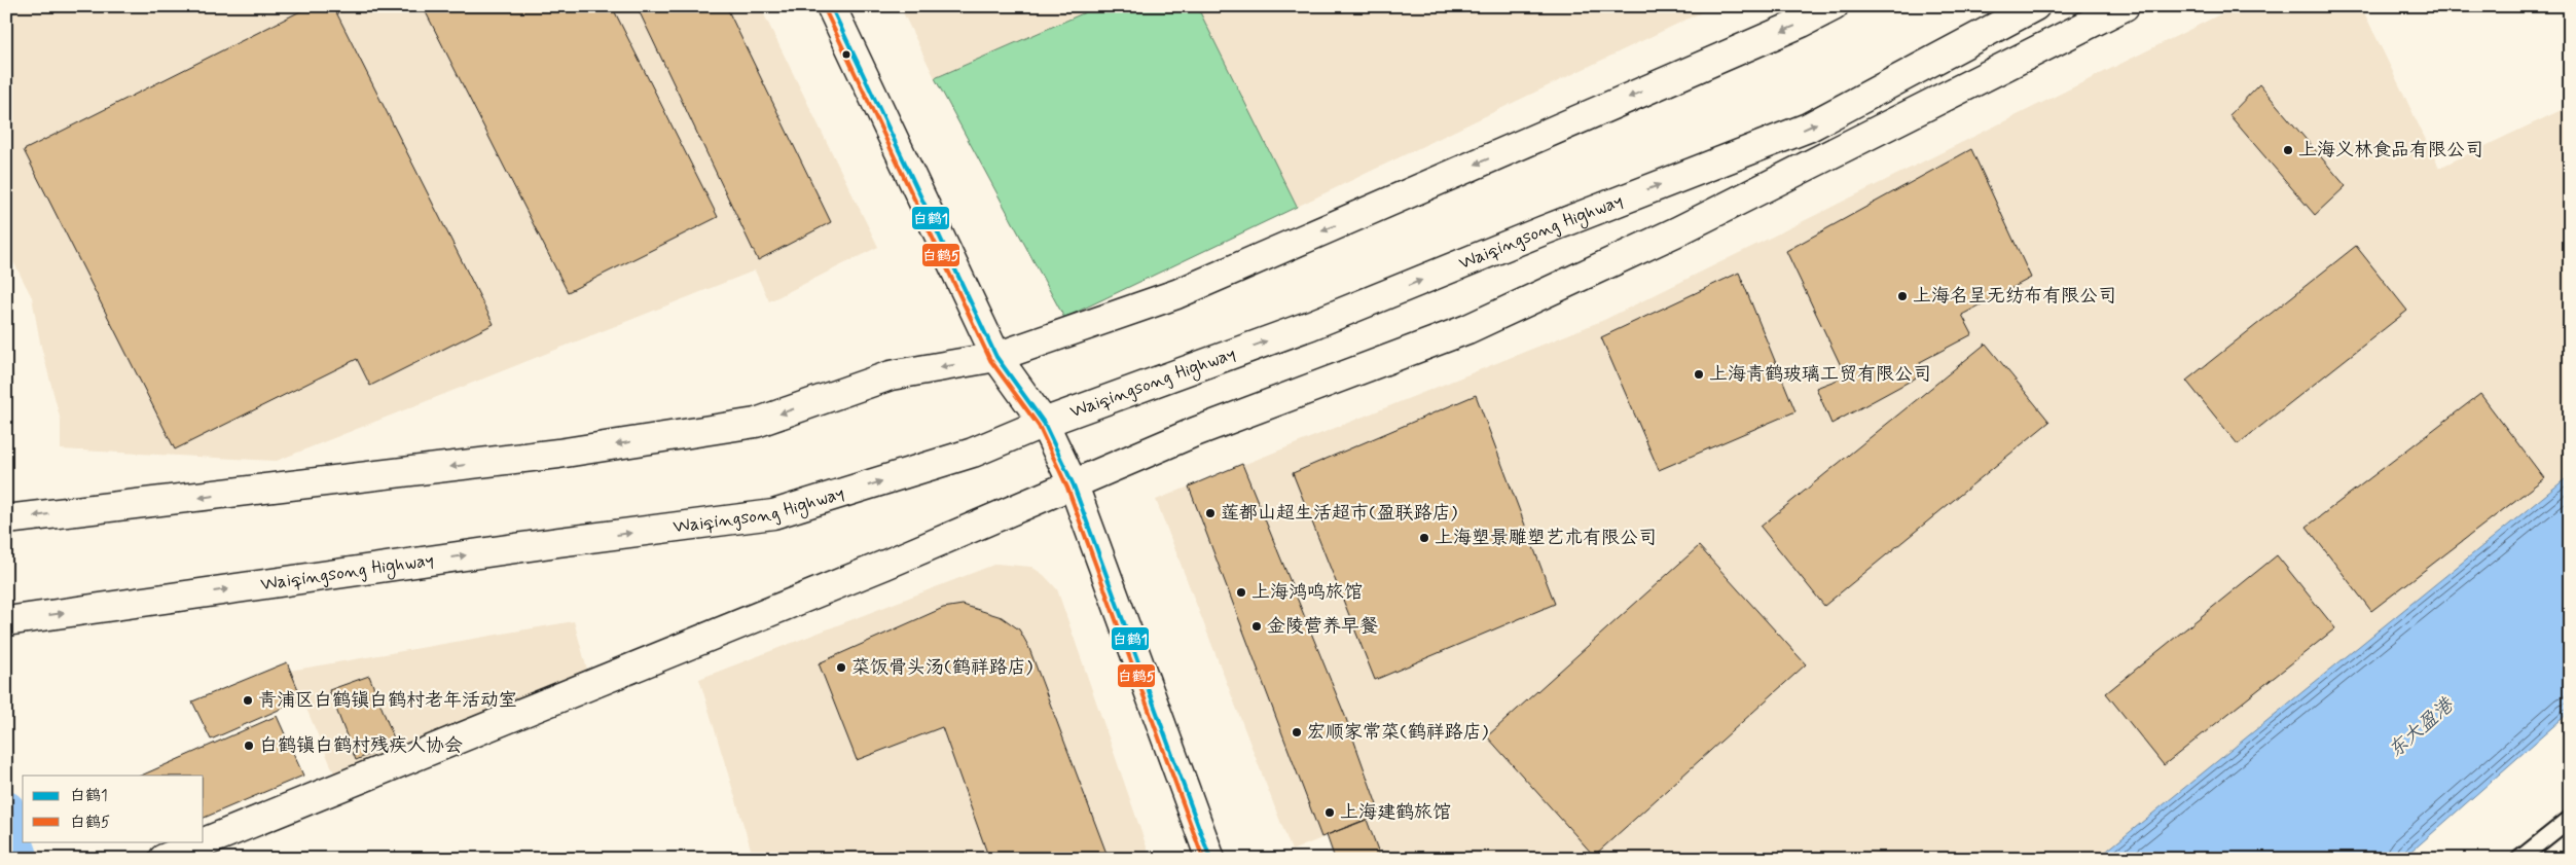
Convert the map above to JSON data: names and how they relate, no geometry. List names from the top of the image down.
{
  "streets": {
    "main road": ["Waiqingsong Highway"]
  },
  "water": ["东大盈港"],
  "places": [
    "上海义林食品有限公司",
    "上海名呈无纺布有限公司",
    "上海青鹤玻璃工贸有限公司",
    "莲都山超生活超市(盈联路店)",
    "上海塑景雕塑艺术有限公司",
    "上海鸿鸣旅馆",
    "金陵营养早餐",
    "菜饭骨头汤(鹤祥路店)",
    "青浦区白鹤镇白鹤村老年活动室",
    "宏顺家常菜(鹤祥路店)",
    "白鹤镇白鹤村残疾人协会",
    "上海建鹤旅馆"
  ],
  "lines": ["transit line 白鹤1", "transit line 白鹤5"],
  "legend": ["白鹤1", "白鹤5"]
}
